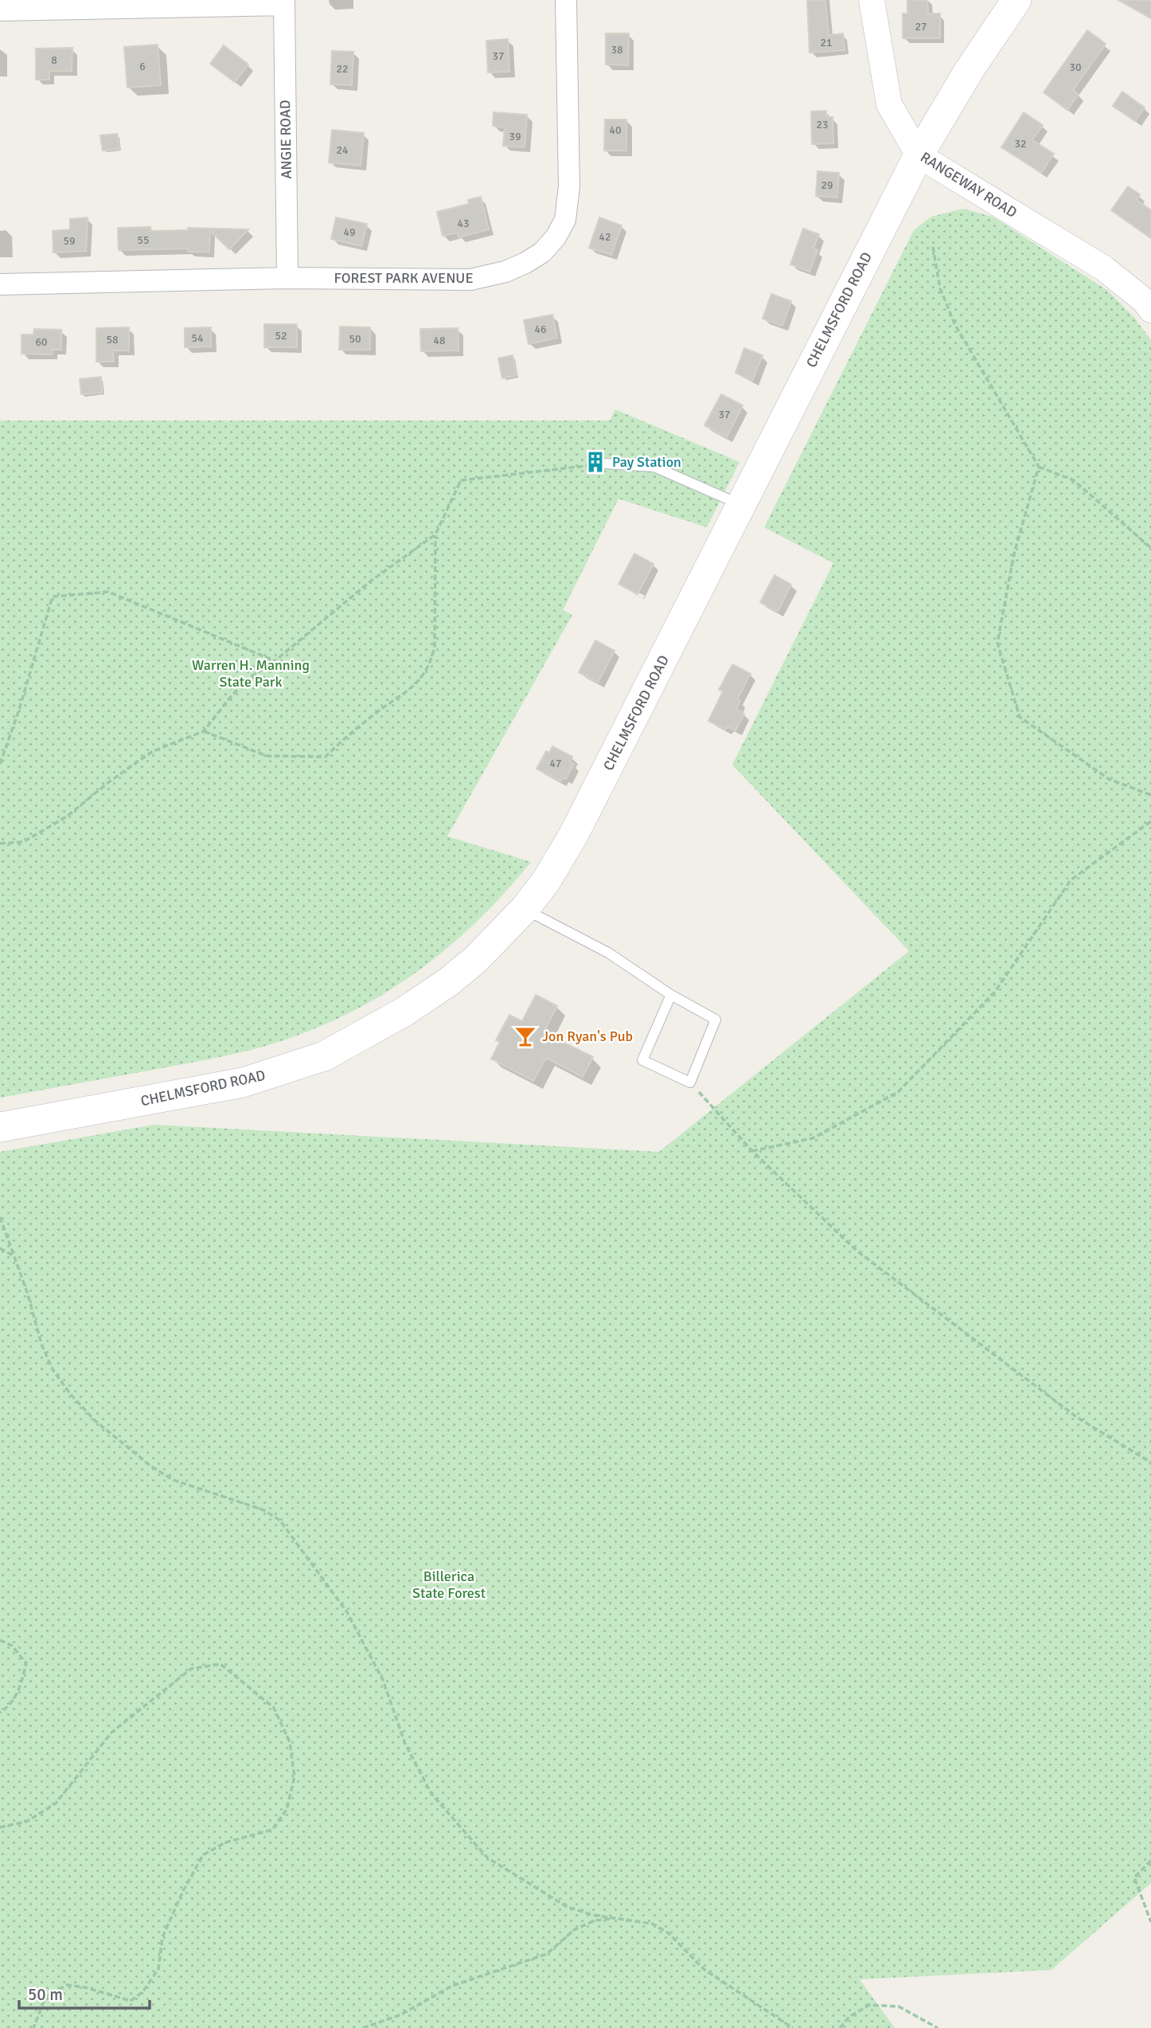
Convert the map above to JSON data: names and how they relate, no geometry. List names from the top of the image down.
{
  "streets": {
    "main road": ["CHELMSFORD ROAD"],
    "street": ["ANGIE ROAD", "RANGEWAY ROAD", "FOREST PARK AVENUE"]
  },
  "crossings": [
    ["ANGIE ROAD", "FOREST PARK AVENUE"],
    ["RANGEWAY ROAD", "CHELMSFORD ROAD"]
  ],
  "parks": ["Warren H. Manning State Park", "Billerica State Forest"],
  "places": {
    "building": ["Pay Station"],
    "bar": ["Jon Ryan's Pub"]
  },
  "house_numbers": [
    "27",
    "21",
    "38",
    "37",
    "8",
    "6",
    "30",
    "22",
    "23",
    "40",
    "39",
    "32",
    "24",
    "29",
    "43",
    "49",
    "42",
    "55",
    "59",
    "46",
    "52",
    "54",
    "50",
    "58",
    "48",
    "60",
    "37",
    "47"
  ],
  "scale_bar": "50 m"
}
